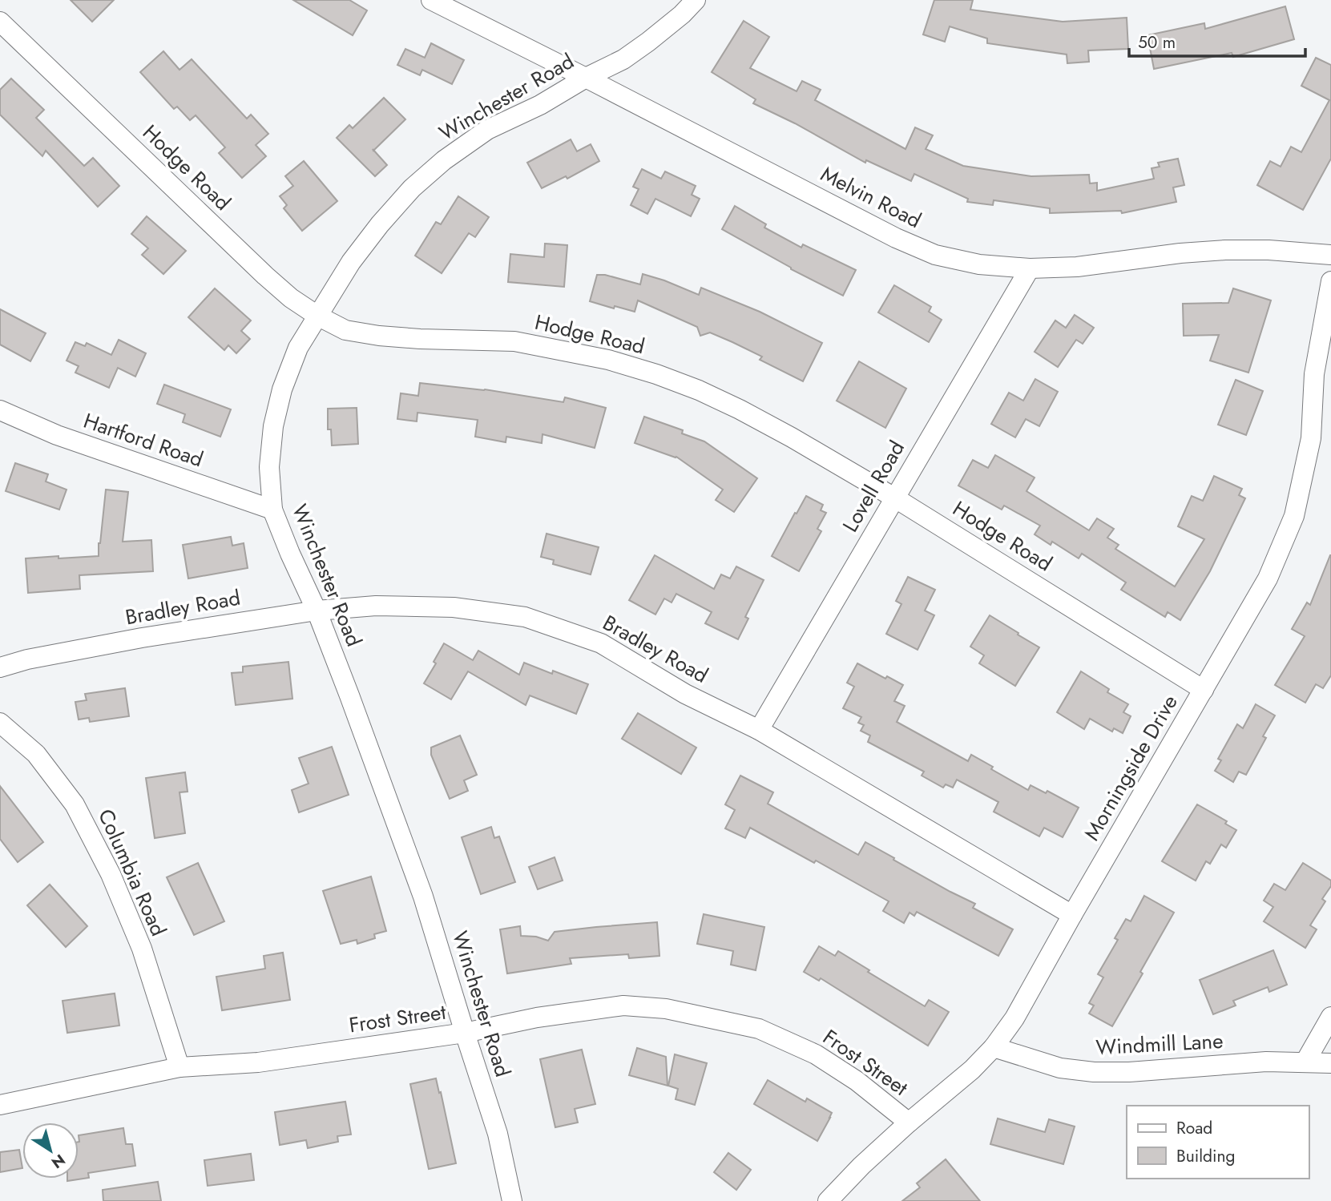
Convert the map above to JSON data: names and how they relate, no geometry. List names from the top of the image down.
{
  "streets": {
    "street": [
      "Winchester Road",
      "Hodge Road",
      "Melvin Road",
      "Hartford Road",
      "Lovell Road",
      "Bradley Road",
      "Morningside Drive",
      "Columbia Road",
      "Frost Street",
      "Windmill Lane"
    ]
  },
  "crossings": [
    ["Winchester Road", "Hodge Road"],
    ["Winchester Road", "Melvin Road"],
    ["Winchester Road", "Hartford Road"],
    ["Winchester Road", "Bradley Road"],
    ["Winchester Road", "Frost Street"],
    ["Hodge Road", "Lovell Road"],
    ["Hodge Road", "Morningside Drive"],
    ["Melvin Road", "Lovell Road"],
    ["Lovell Road", "Bradley Road"],
    ["Bradley Road", "Morningside Drive"],
    ["Morningside Drive", "Frost Street"],
    ["Morningside Drive", "Windmill Lane"],
    ["Columbia Road", "Frost Street"]
  ],
  "legend": ["Road", "Building"],
  "scale_bar": "50 m",
  "north": "bottom right"
}
